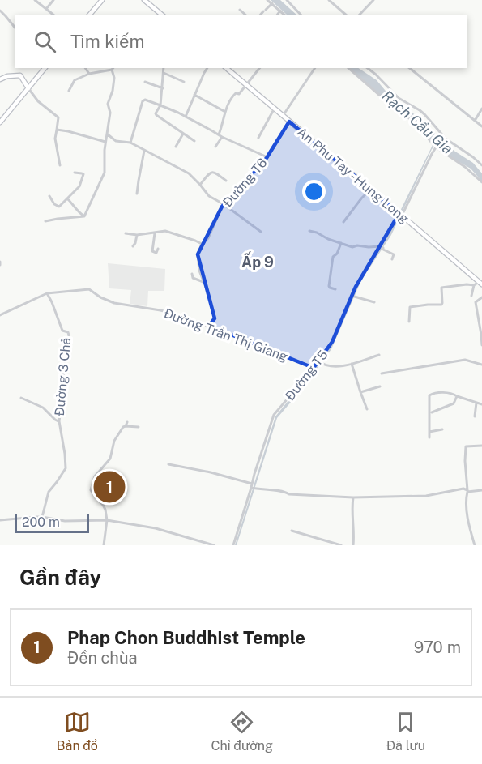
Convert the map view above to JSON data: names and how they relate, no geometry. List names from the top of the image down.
{
  "streets": {
    "street": [
      "An Phu Tay - Hung Long",
      "Đường T6",
      "Đường Trần Thị Giang",
      "Đường T5",
      "Đường 3 Chả"
    ]
  },
  "crossings": [
    ["An Phu Tay - Hung Long", "Đường T6"],
    ["An Phu Tay - Hung Long", "Đường T5"],
    ["Đường T6", "Đường Trần Thị Giang"],
    ["Đường Trần Thị Giang", "Đường T5"],
    ["Đường Trần Thị Giang", "Đường 3 Chả"]
  ],
  "districts": ["Ấp 9"],
  "water": ["Rạch Cầu Gia"],
  "scale_bar": "200 m",
  "page": {
    "search": "Tìm kiếm",
    "pins": "1",
    "scale": "200 m",
    "heading": "Gần đây",
    "list": [
      {
        "mark": "1",
        "name": "Phap Chon Buddhist Temple",
        "note": "Đền chùa",
        "value": "970 m"
      }
    ],
    "nav": ["Bản đồ", "Chỉ đường", "Đã lưu"]
  }
}
